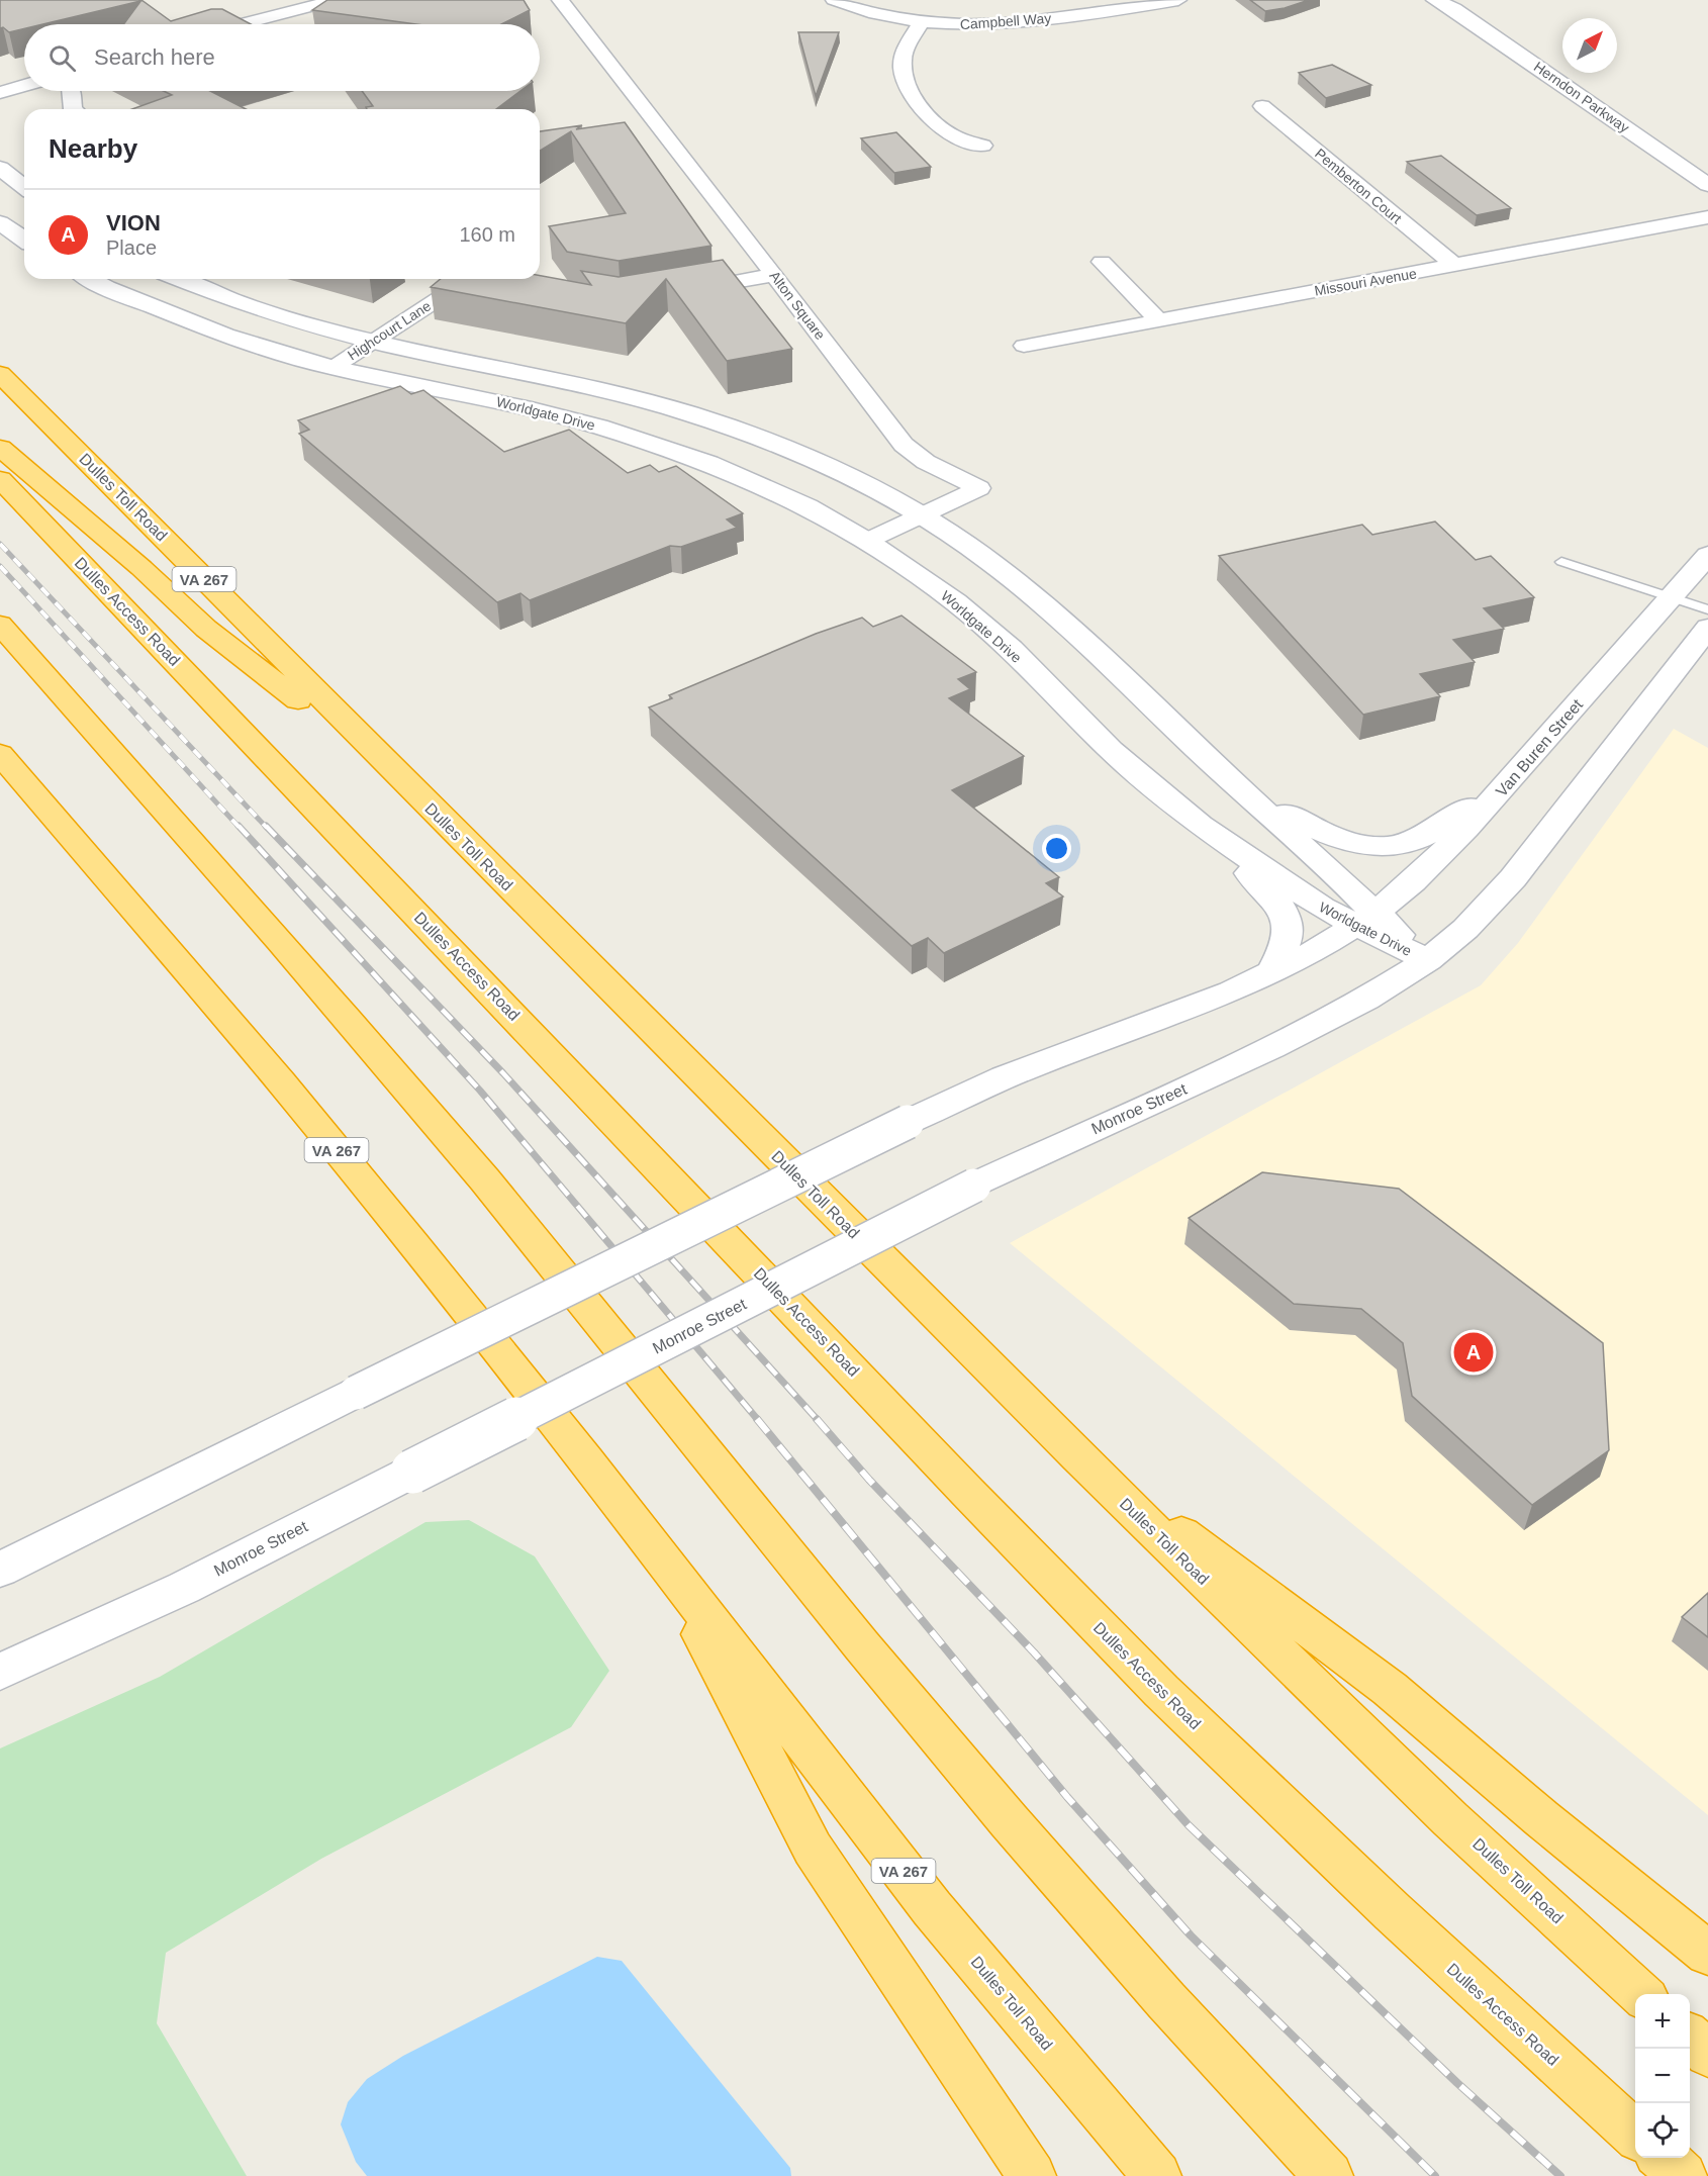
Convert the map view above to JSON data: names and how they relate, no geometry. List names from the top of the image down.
{
  "streets": {
    "highway": ["Dulles Toll Road", "VA 267", "Dulles Access Road"],
    "main road": [
      "Herndon Parkway",
      "Worldgate Drive",
      "Van Buren Street",
      "Monroe Street"
    ],
    "street": [
      "Campbell Way",
      "Pemberton Court",
      "Missouri Avenue",
      "Alton Square",
      "Highcourt Lane"
    ]
  },
  "crossings": [
    ["Pemberton Court", "Missouri Avenue"],
    ["Alton Square", "Worldgate Drive"],
    ["Highcourt Lane", "Worldgate Drive"],
    ["Worldgate Drive", "Van Buren Street"],
    ["Worldgate Drive", "Monroe Street"]
  ],
  "north": "top right",
  "page": {
    "search": "Search here",
    "heading": "Nearby",
    "list": [
      {
        "mark": "A",
        "name": "VION",
        "note": "Place",
        "value": "160 m"
      }
    ],
    "pins": "A",
    "map_buttons": ["+", "−"]
  }
}
